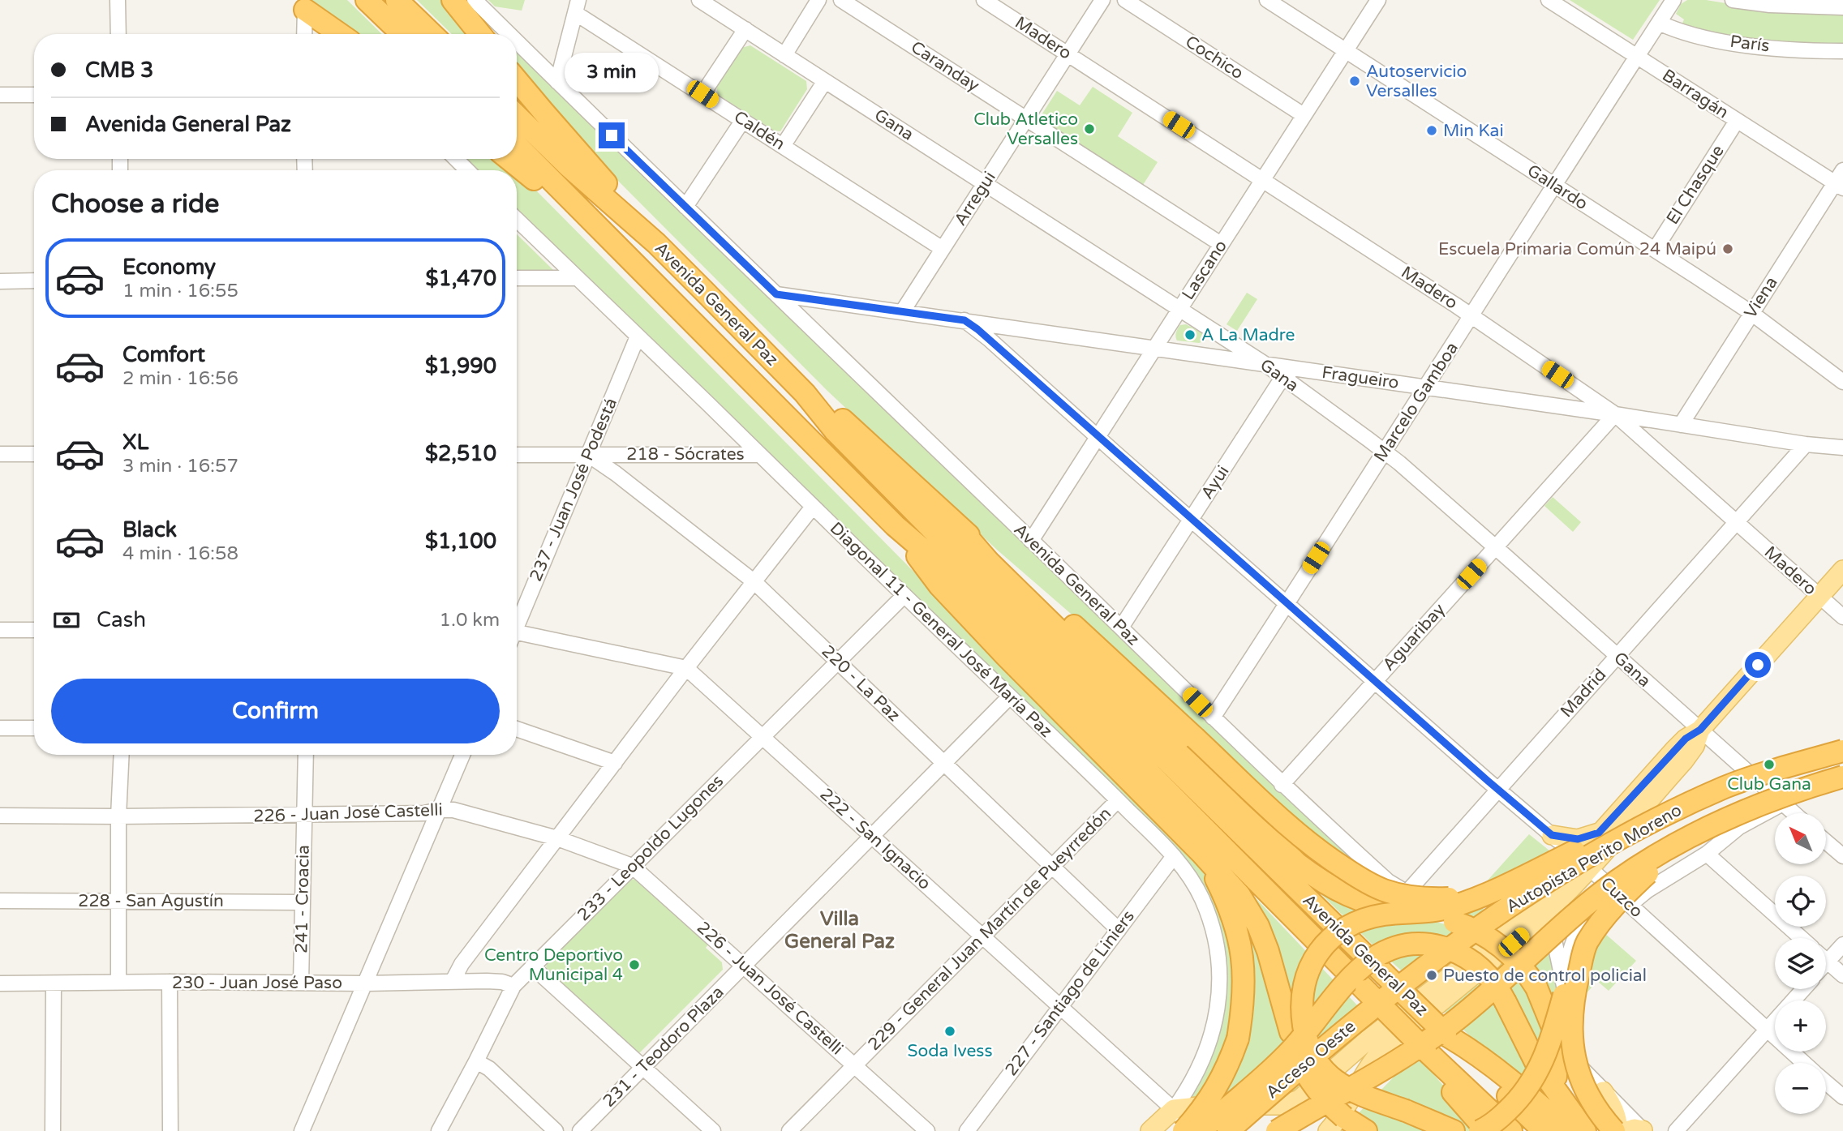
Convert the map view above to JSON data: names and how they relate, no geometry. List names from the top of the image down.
{
  "streets": {
    "highway": ["Avenida General Paz", "Autopista Perito Moreno", "Acceso Oeste"],
    "street": [
      "Madero",
      "París",
      "Cochico",
      "Caranday",
      "Barragán",
      "Gana",
      "Caldén",
      "El Chasque",
      "Gallardo",
      "Arregui",
      "Lascano",
      "Viena",
      "Fragueiro",
      "Marcelo Gamboa",
      "218 - Sócrates",
      "Ayui",
      "237 - Juan José Podestá",
      "Diagonal 11 - General José María Paz",
      "Aguaribay",
      "220 - La Paz",
      "Madrid",
      "226 - Juan José Castelli",
      "222 - San Ignacio",
      "233 - Leopoldo Lugones",
      "Cuzco",
      "241 - Croacia",
      "228 - San Agustín",
      "229 - General Juan Martín de Pueyrredón",
      "230 - Juan José Paso",
      "227 - Santiago de Liniers",
      "231 - Teodoro Plaza"
    ]
  },
  "crossings": [
    ["Madero", "Arregui"],
    ["Madero", "Lascano"],
    ["Madero", "Fragueiro"],
    ["Madero", "Marcelo Gamboa"],
    ["Madero", "Aguaribay"],
    ["Madero", "Madrid"],
    ["París", "Marcelo Gamboa"],
    ["Cochico", "Lascano"],
    ["Caranday", "Arregui"],
    ["Caranday", "Lascano"],
    ["Barragán", "El Chasque"],
    ["Barragán", "Viena"],
    ["Barragán", "Marcelo Gamboa"],
    ["Gana", "Arregui"],
    ["Gana", "Lascano"],
    ["Gana", "Fragueiro"],
    ["Gana", "Marcelo Gamboa"],
    ["Gana", "Ayui"],
    ["Gana", "Aguaribay"],
    ["Gana", "Madrid"],
    ["Caldén", "Arregui"],
    ["El Chasque", "Gallardo"],
    ["Gallardo", "Lascano"],
    ["Gallardo", "Viena"],
    ["Gallardo", "Marcelo Gamboa"],
    ["Arregui", "Fragueiro"],
    ["Lascano", "Avenida General Paz"],
    ["Lascano", "Fragueiro"],
    ["Lascano", "Cuzco"],
    ["Viena", "Fragueiro"],
    ["Avenida General Paz", "Fragueiro"],
    ["Avenida General Paz", "Marcelo Gamboa"],
    ["Avenida General Paz", "Ayui"],
    ["Avenida General Paz", "Aguaribay"],
    ["Avenida General Paz", "Madrid"],
    ["Avenida General Paz", "Autopista Perito Moreno"],
    ["Avenida General Paz", "Acceso Oeste"],
    ["Fragueiro", "Marcelo Gamboa"],
    ["Fragueiro", "Ayui"],
    ["Fragueiro", "Aguaribay"],
    ["Fragueiro", "Madrid"],
    ["Fragueiro", "Cuzco"],
    ["Marcelo Gamboa", "Cuzco"],
    ["218 - Sócrates", "237 - Juan José Podestá"],
    ["218 - Sócrates", "Diagonal 11 - General José María Paz"],
    ["218 - Sócrates", "220 - La Paz"],
    ["Ayui", "Cuzco"],
    ["237 - Juan José Podestá", "Diagonal 11 - General José María Paz"],
    ["237 - Juan José Podestá", "220 - La Paz"],
    ["Diagonal 11 - General José María Paz", "222 - San Ignacio"],
    ["Diagonal 11 - General José María Paz", "233 - Leopoldo Lugones"],
    ["Diagonal 11 - General José María Paz", "229 - General Juan Martín de Pueyrredón"],
    ["Diagonal 11 - General José María Paz", "227 - Santiago de Liniers"],
    ["Diagonal 11 - General José María Paz", "231 - Teodoro Plaza"],
    ["Aguaribay", "Cuzco"],
    ["220 - La Paz", "233 - Leopoldo Lugones"],
    ["220 - La Paz", "229 - General Juan Martín de Pueyrredón"],
    ["220 - La Paz", "227 - Santiago de Liniers"],
    ["220 - La Paz", "231 - Teodoro Plaza"],
    ["Madrid", "Cuzco"],
    ["226 - Juan José Castelli", "233 - Leopoldo Lugones"],
    ["226 - Juan José Castelli", "241 - Croacia"],
    ["226 - Juan José Castelli", "229 - General Juan Martín de Pueyrredón"],
    ["226 - Juan José Castelli", "231 - Teodoro Plaza"],
    ["222 - San Ignacio", "233 - Leopoldo Lugones"],
    ["222 - San Ignacio", "229 - General Juan Martín de Pueyrredón"],
    ["222 - San Ignacio", "227 - Santiago de Liniers"],
    ["222 - San Ignacio", "231 - Teodoro Plaza"],
    ["233 - Leopoldo Lugones", "230 - Juan José Paso"],
    ["Autopista Perito Moreno", "Acceso Oeste"],
    ["241 - Croacia", "228 - San Agustín"],
    ["241 - Croacia", "230 - Juan José Paso"]
  ],
  "districts": ["Villa General Paz"],
  "places": [
    "Autoservicio Versalles",
    "Club Atletico Versalles",
    "Min Kai",
    "Escuela Primaria Común 24 Maipú",
    "A La Madre",
    "Club Gana",
    "Centro Deportivo Municipal 4",
    "Puesto de control policial",
    "Soda Ivess"
  ],
  "north": "top left",
  "page": {
    "banner": ["CMB 3", "Avenida General Paz"],
    "bubble": "3 min",
    "heading": "Choose a ride",
    "list": [
      {
        "name": "Economy",
        "note": "1 min · 16:55",
        "value": "$1,470"
      },
      {
        "name": "Comfort",
        "note": "2 min · 16:56",
        "value": "$1,990"
      },
      {
        "name": "XL",
        "note": "3 min · 16:57",
        "value": "$2,510"
      },
      {
        "name": "Black",
        "note": "4 min · 16:58",
        "value": "$1,100"
      }
    ],
    "pay": ["Cash", "1.0 km"],
    "buttons": "Confirm",
    "map_buttons": ["+", "−"]
  }
}
